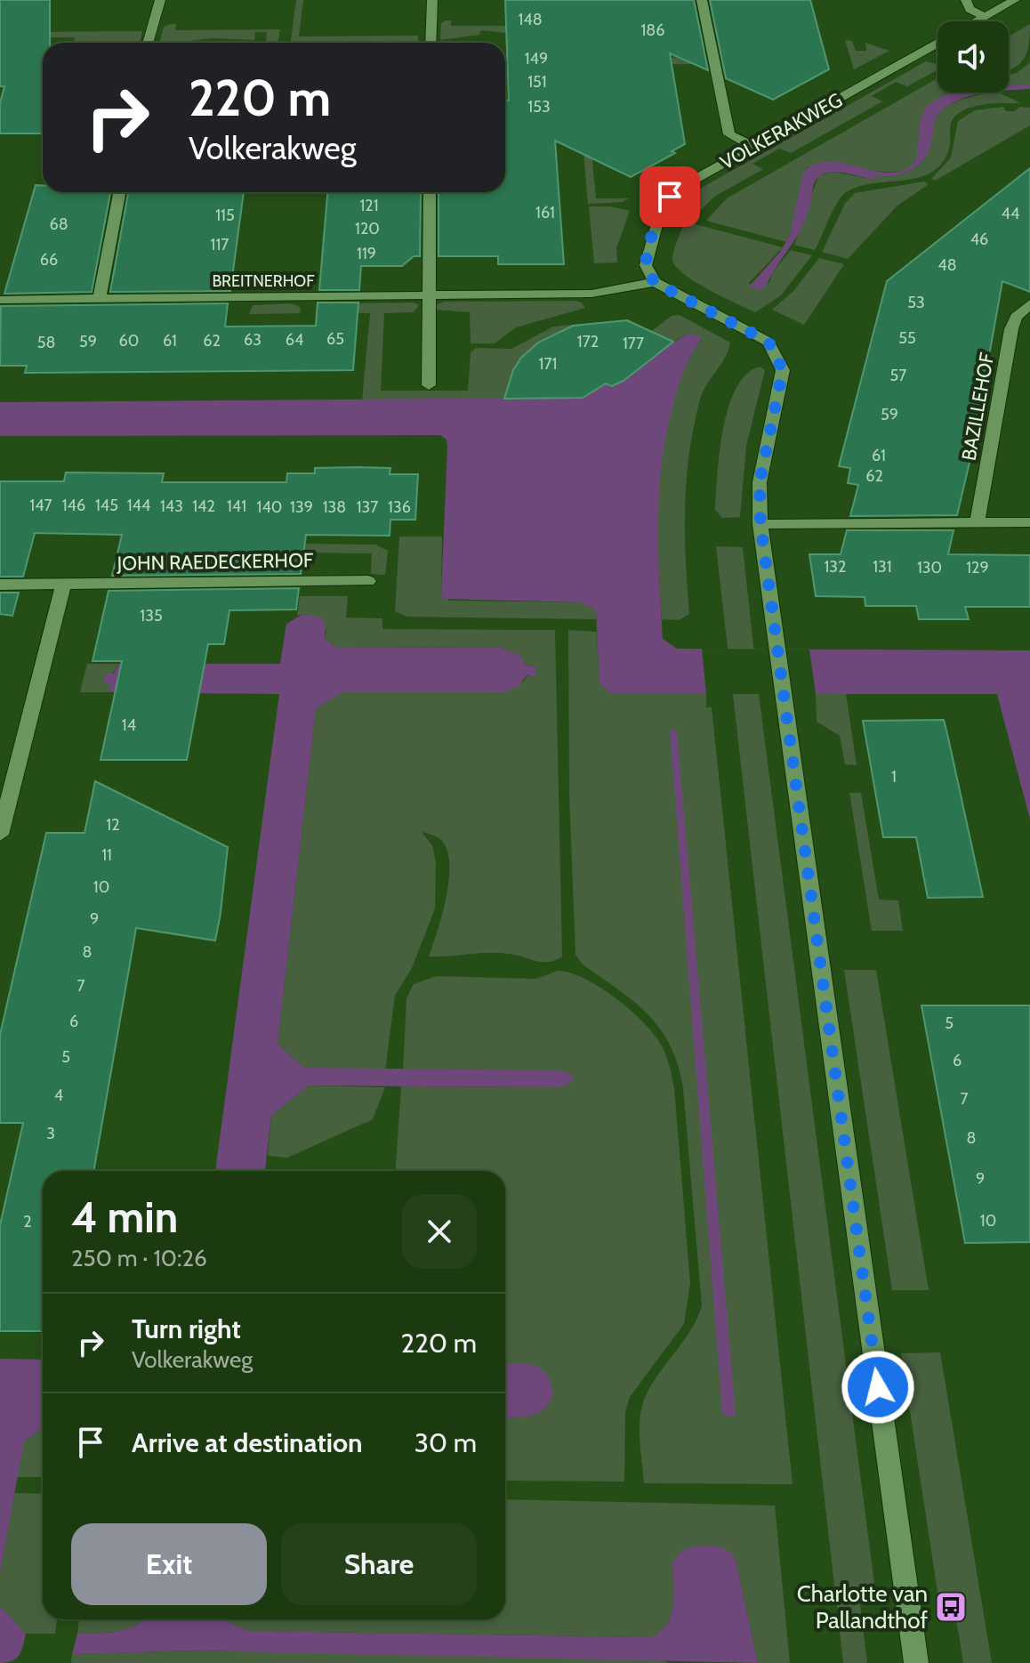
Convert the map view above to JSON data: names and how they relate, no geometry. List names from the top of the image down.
{
  "streets": {
    "street": [
      "VOLKERAKWEG",
      "BREITNERHOF",
      "BAZILLEHOF",
      "JOHN RAEDECKERHOF"
    ]
  },
  "crossings": [
    ["VOLKERAKWEG", "BREITNERHOF"]
  ],
  "places": {
    "bus stop": ["Charlotte van Pallandthof"]
  },
  "house_numbers": [
    "148",
    "186",
    "149",
    "151",
    "153",
    "121",
    "161",
    "44",
    "115",
    "68",
    "120",
    "46",
    "117",
    "119",
    "66",
    "48",
    "53",
    "55",
    "65",
    "63",
    "64",
    "60",
    "61",
    "62",
    "59",
    "172",
    "58",
    "177",
    "171",
    "57",
    "59",
    "61",
    "62",
    "147",
    "146",
    "145",
    "144",
    "143",
    "142",
    "141",
    "140",
    "139",
    "138",
    "137",
    "136",
    "132",
    "131",
    "130",
    "129",
    "135",
    "14",
    "1",
    "12",
    "11",
    "10",
    "9",
    "8",
    "7",
    "6",
    "5",
    "5",
    "6",
    "4",
    "7",
    "3",
    "8",
    "9",
    "10",
    "2"
  ],
  "page": {
    "turn": ["220 m", "Volkerakweg"],
    "heading": ["4 min", "250 m · 10:26"],
    "list": [
      {
        "name": "Turn right",
        "note": "Volkerakweg",
        "value": "220 m"
      },
      {
        "name": "Arrive at destination",
        "value": "30 m"
      }
    ],
    "buttons": ["Exit", "Share"]
  }
}
